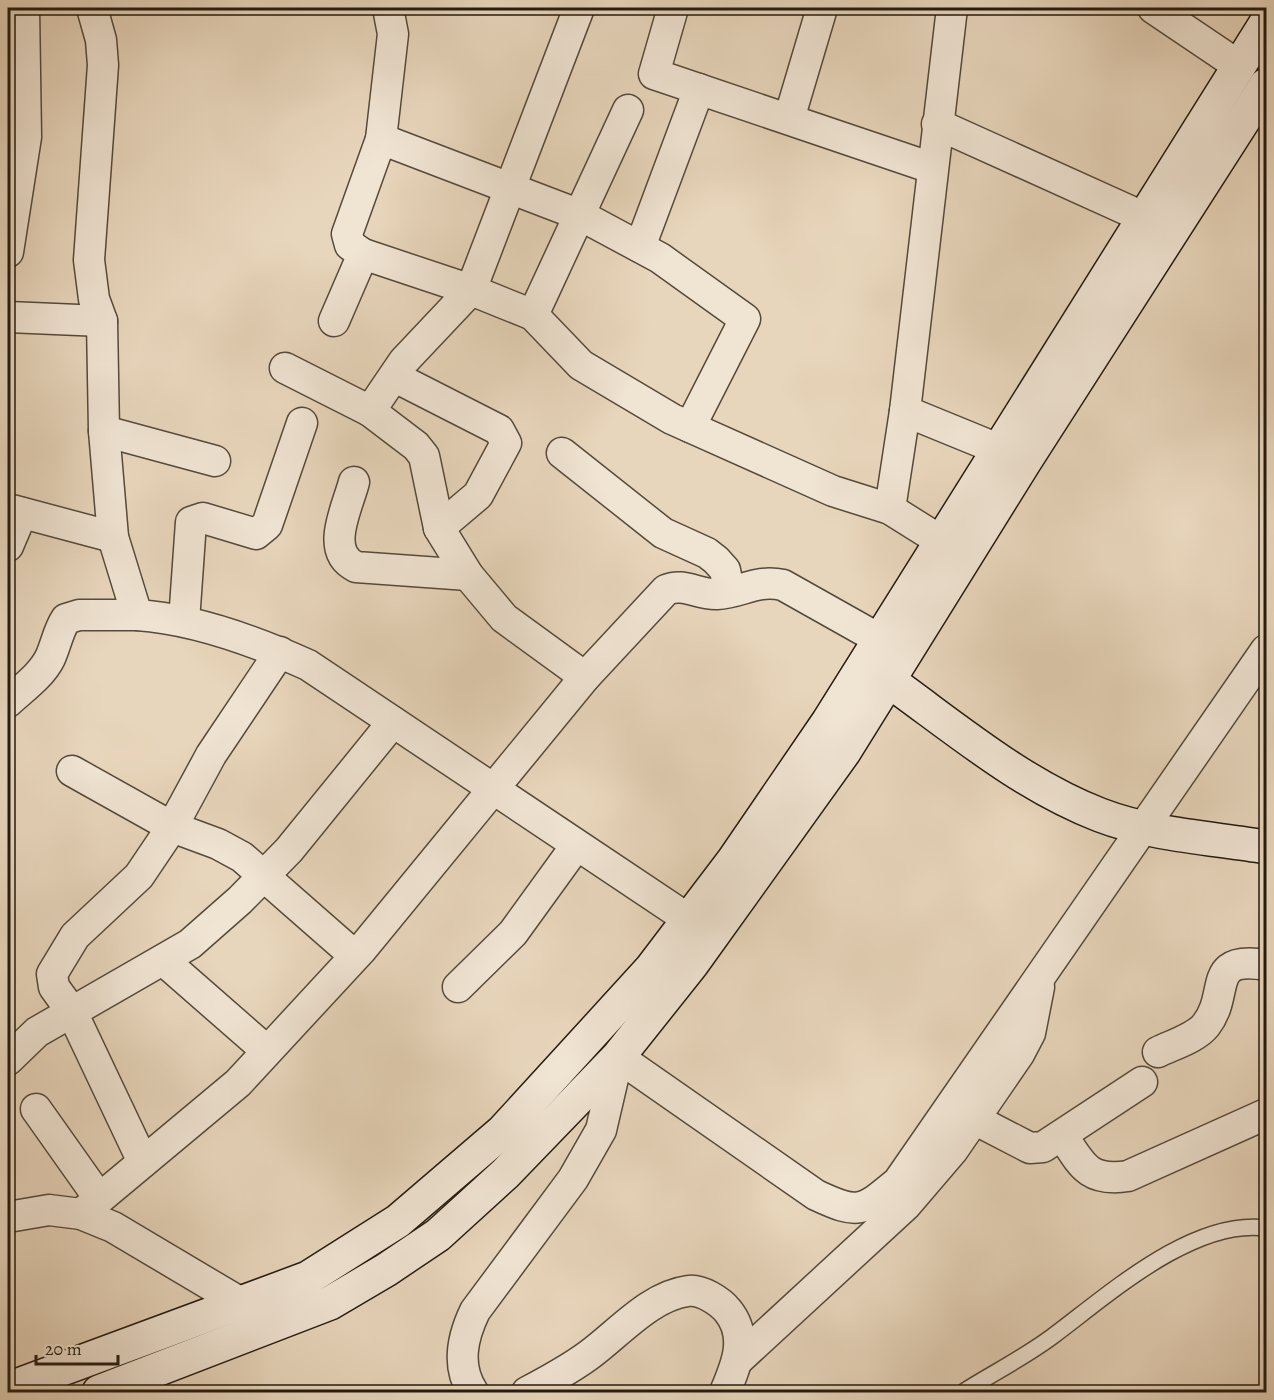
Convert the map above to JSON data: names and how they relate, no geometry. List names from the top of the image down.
{
  "scale_bar": "20 m"
}
